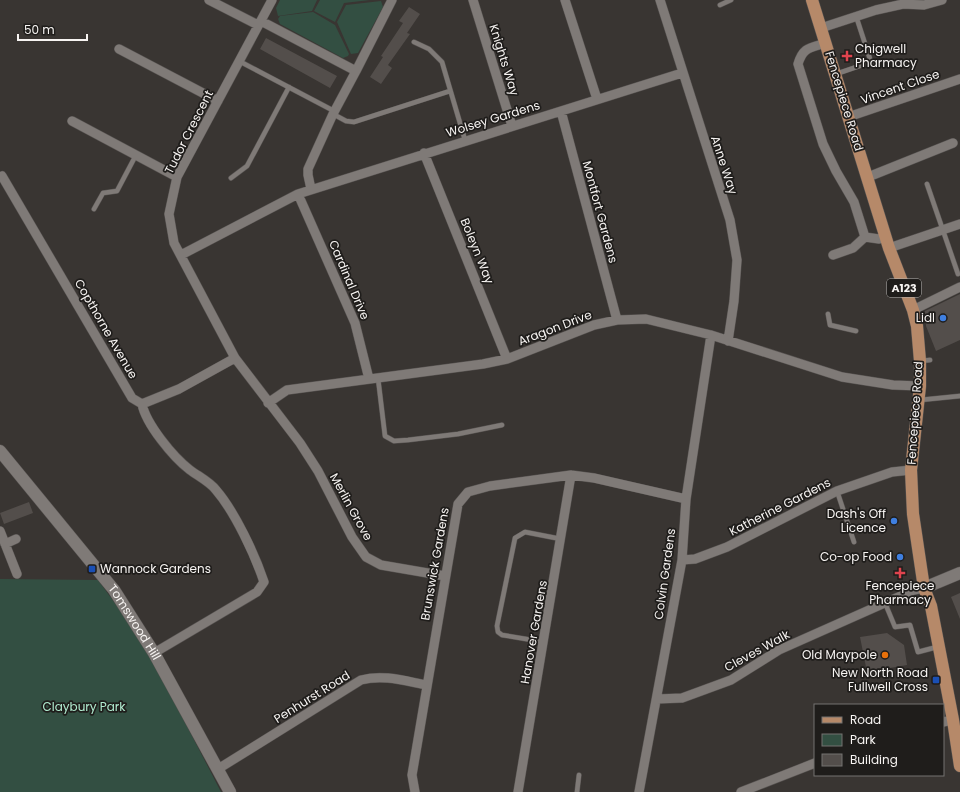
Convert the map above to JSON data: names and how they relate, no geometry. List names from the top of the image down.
{
  "streets": {
    "main road": ["Fencepiece Road", "A123"],
    "street": [
      "Knights Way",
      "Vincent Close",
      "Wolsey Gardens",
      "Tudor Crescent",
      "Anne Way",
      "Montfort Gardens",
      "Boleyn Way",
      "Cardinal Drive",
      "Aragon Drive",
      "Copthorne Avenue",
      "Merlin Grove",
      "Katherine Gardens",
      "Brunswick Gardens",
      "Colvin Gardens",
      "Tomswood Hill",
      "Hanover Gardens",
      "Cleves Walk",
      "Penhurst Road"
    ]
  },
  "crossings": [
    ["Knights Way", "Wolsey Gardens"],
    ["Vincent Close", "Fencepiece Road"],
    ["Fencepiece Road", "Aragon Drive"],
    ["Fencepiece Road", "Katherine Gardens"],
    ["Fencepiece Road", "Cleves Walk"],
    ["Wolsey Gardens", "Tudor Crescent"],
    ["Wolsey Gardens", "Anne Way"],
    ["Wolsey Gardens", "Montfort Gardens"],
    ["Wolsey Gardens", "Boleyn Way"],
    ["Wolsey Gardens", "Cardinal Drive"],
    ["Tudor Crescent", "Aragon Drive"],
    ["Tudor Crescent", "Merlin Grove"],
    ["Anne Way", "Aragon Drive"],
    ["Montfort Gardens", "Aragon Drive"],
    ["Boleyn Way", "Aragon Drive"],
    ["Cardinal Drive", "Aragon Drive"],
    ["Aragon Drive", "Merlin Grove"],
    ["Aragon Drive", "Colvin Gardens"],
    ["Merlin Grove", "Brunswick Gardens"],
    ["Katherine Gardens", "Colvin Gardens"],
    ["Brunswick Gardens", "Colvin Gardens"],
    ["Brunswick Gardens", "Hanover Gardens"],
    ["Brunswick Gardens", "Penhurst Road"],
    ["Colvin Gardens", "Cleves Walk"],
    ["Tomswood Hill", "Penhurst Road"]
  ],
  "parks": ["Claybury Park"],
  "places": {
    "health": ["Chigwell Pharmacy", "Fencepiece Pharmacy"],
    "other": [
      "Lidl",
      "Dash's Off Licence",
      "Co-op Food",
      "Old Maypole"
    ],
    "transit": ["Wannock Gardens", "New North Road Fullwell Cross"]
  },
  "legend": ["Road", "Park", "Building"],
  "scale_bar": "50 m"
}
